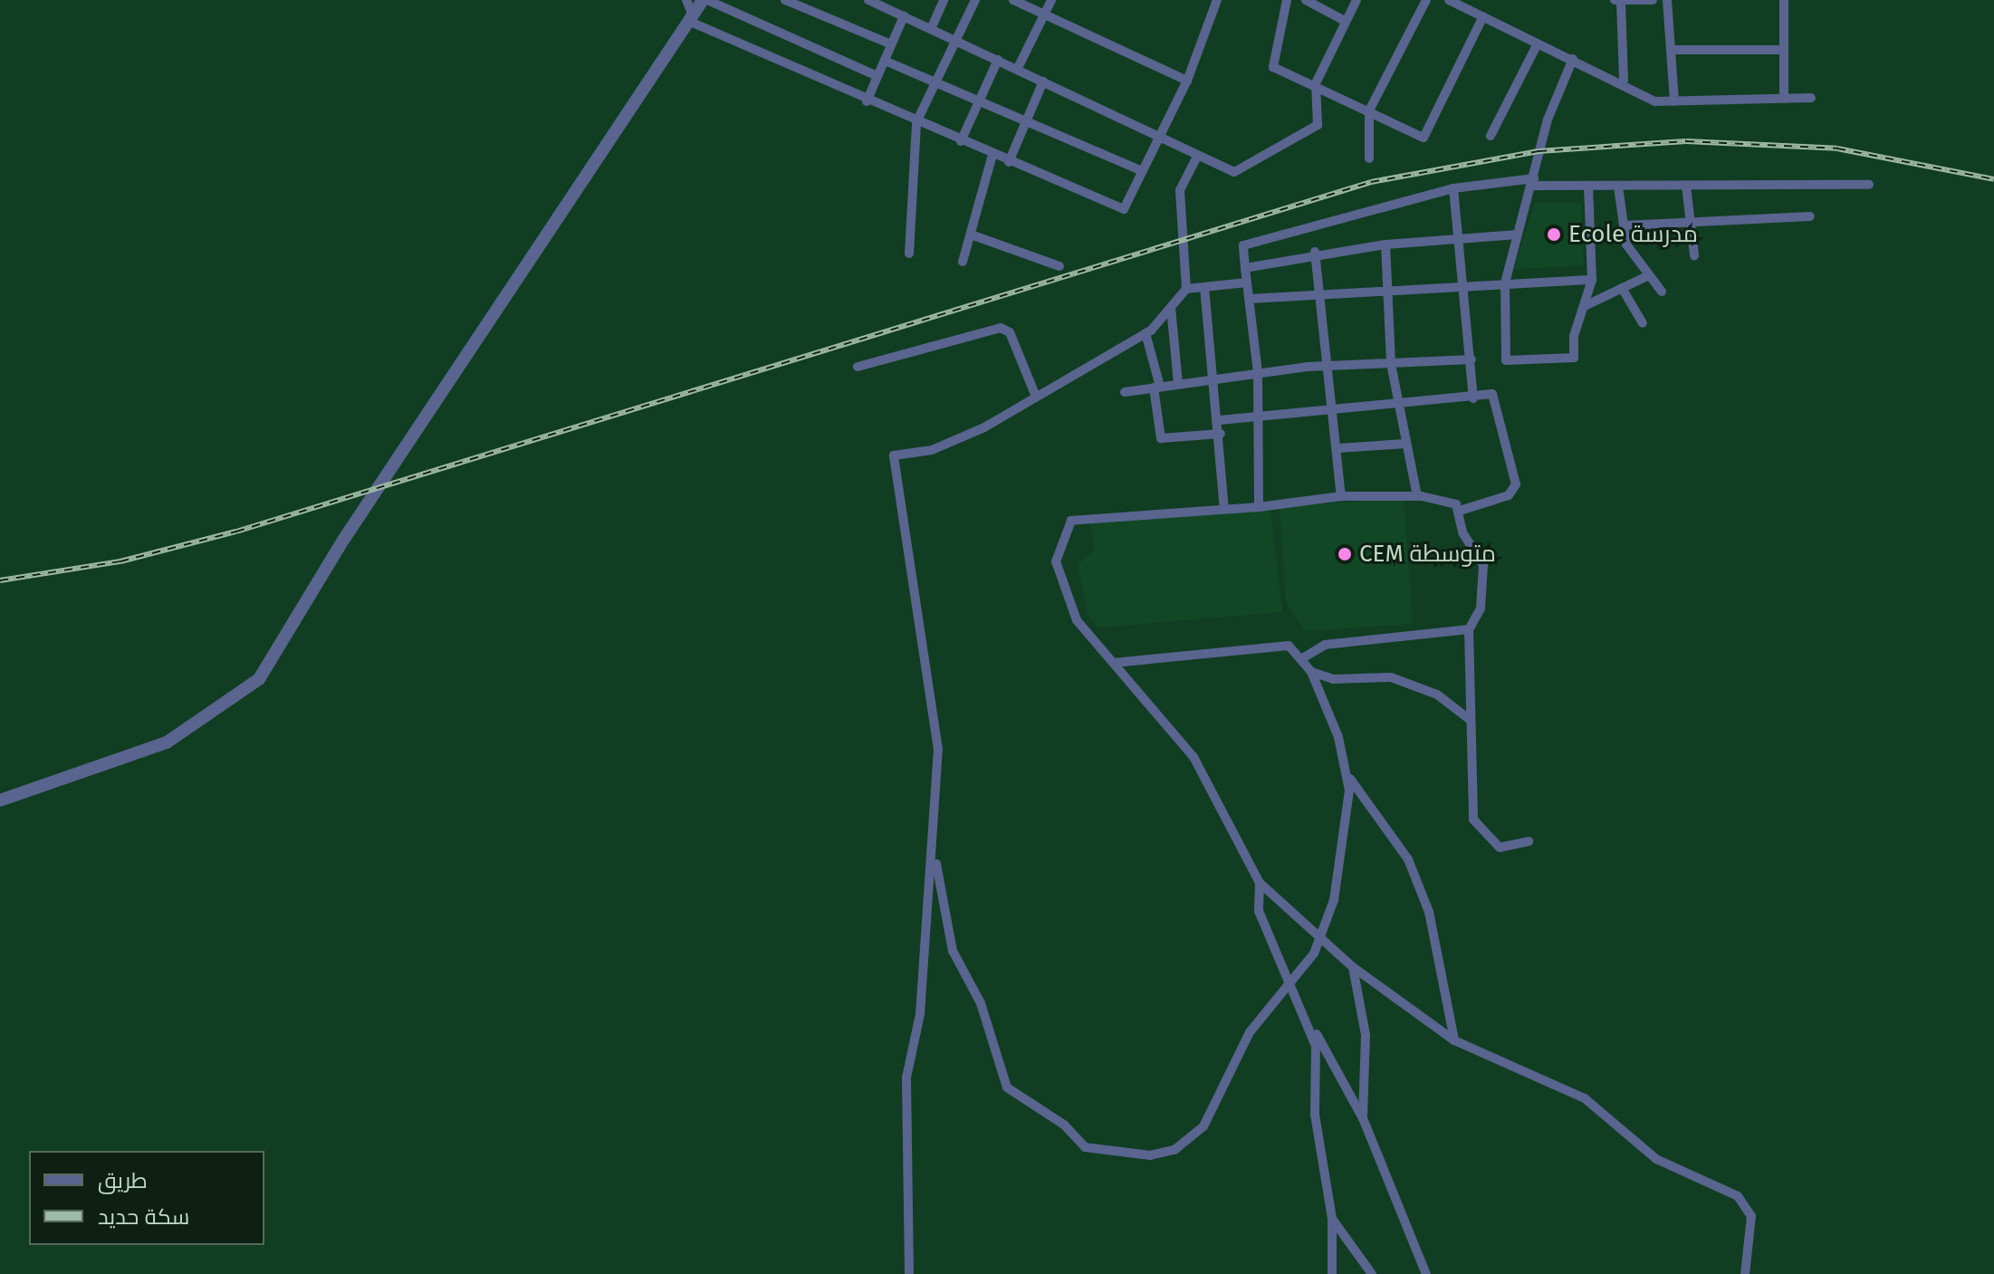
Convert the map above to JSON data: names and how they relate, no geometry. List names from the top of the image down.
{
  "places": ["Ecole مدرسة", "CEM متوسطة"],
  "legend": ["طريق", "سكة حديد"]
}
